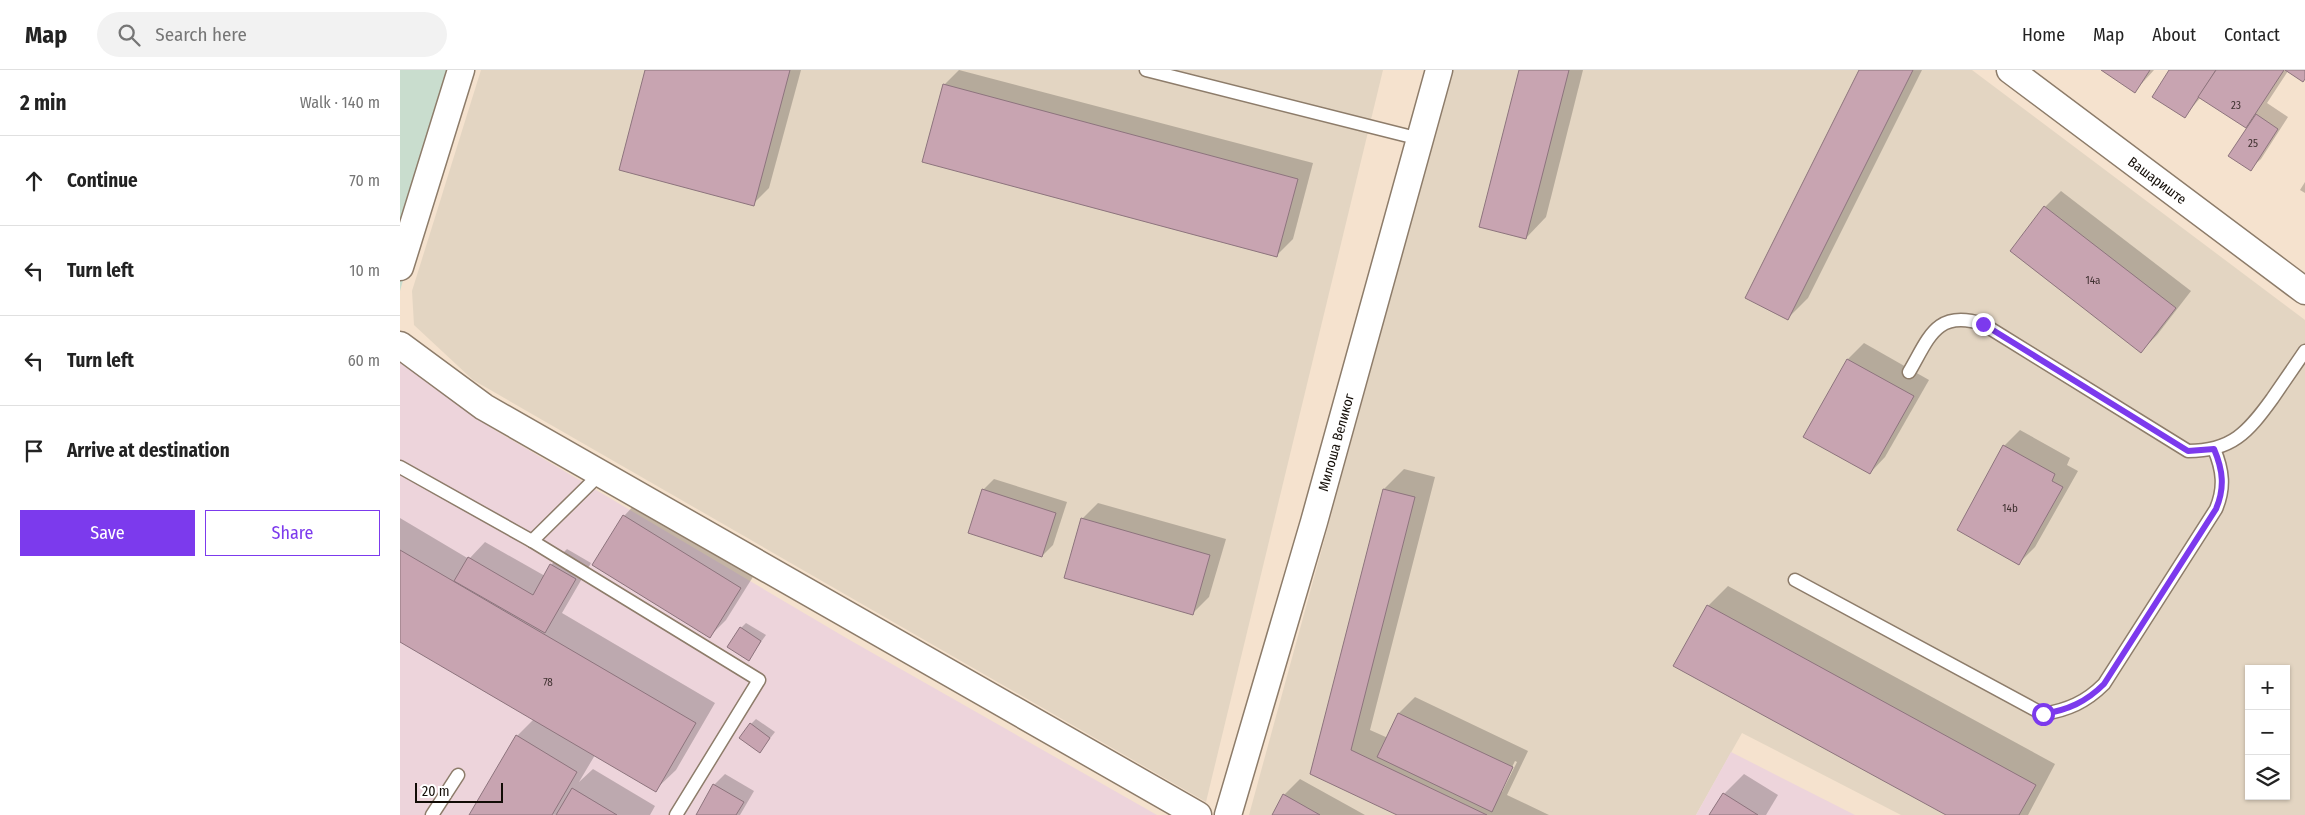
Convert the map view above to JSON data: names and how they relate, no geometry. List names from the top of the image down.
{
  "streets": {
    "street": ["Вашариште", "Милоша Великог"]
  },
  "house_numbers": [
    "23",
    "25",
    "14a",
    "14b",
    "78"
  ],
  "scale_bar": "20 m",
  "page": {
    "header": "Map",
    "search": "Search here",
    "nav": [
      "Home",
      "Map",
      "About",
      "Contact"
    ],
    "heading": ["2 min", "Walk · 140 m"],
    "list": [
      ["Continue", "70 m"],
      ["Turn left", "10 m"],
      ["Turn left", "60 m"],
      "Arrive at destination"
    ],
    "buttons": ["Save", "Share"],
    "map_buttons": ["+", "−"],
    "scale": "20 m"
  }
}
